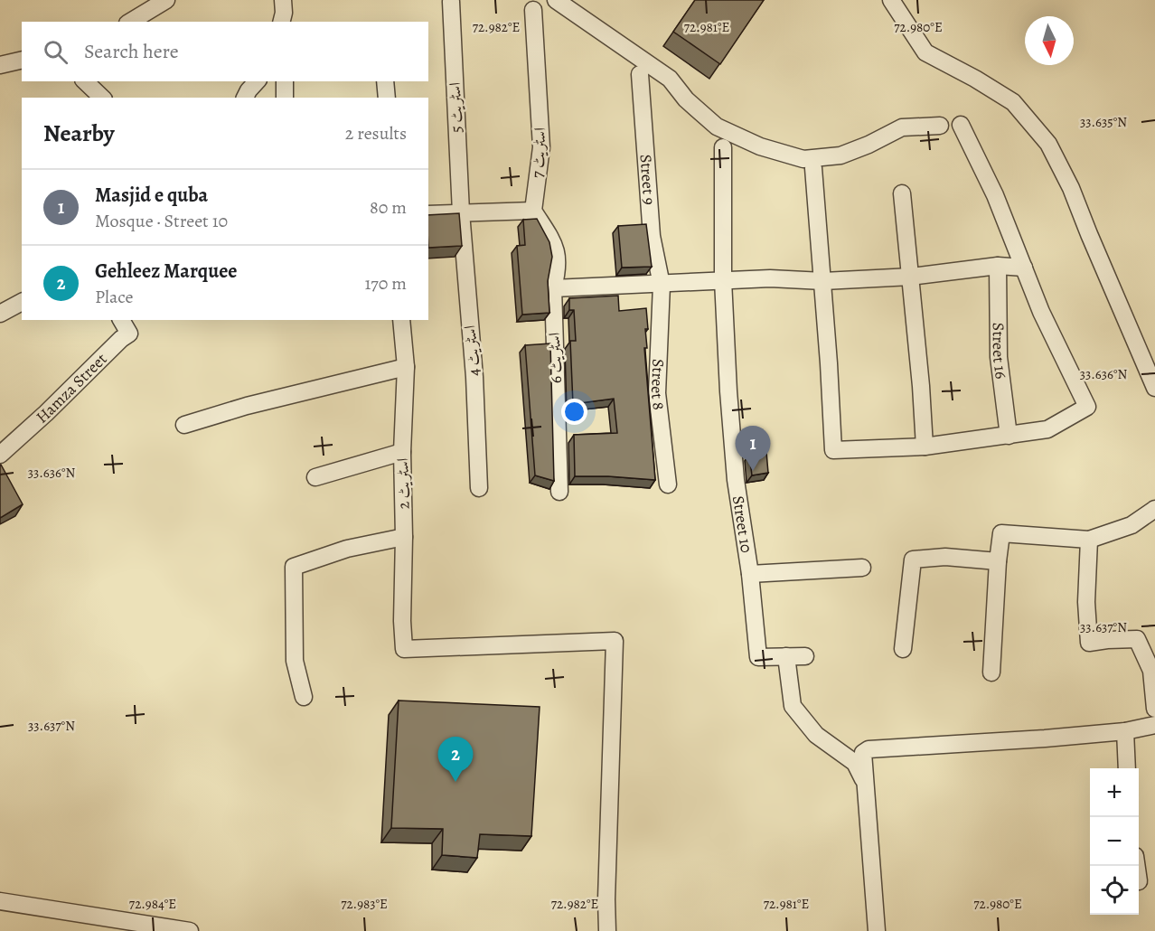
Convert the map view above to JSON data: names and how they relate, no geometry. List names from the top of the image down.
{
  "streets": {
    "street": [
      "اسٹریٹ 5",
      "اسٹریٹ 7",
      "Street 9",
      "اسٹریٹ 4",
      "Street 16",
      "اسٹریٹ 6",
      "Street 8",
      "Hamza Street",
      "اسٹریٹ 2",
      "Street 10"
    ]
  },
  "crossings": [
    ["اسٹریٹ 5", "اسٹریٹ 4"],
    ["Street 9", "Street 8"]
  ],
  "north": "bottom",
  "page": {
    "search": "Search here",
    "heading": ["Nearby", "2 results"],
    "list": [
      {
        "mark": "1",
        "name": "Masjid e quba",
        "note": "Mosque · Street 10",
        "value": "80 m"
      },
      {
        "mark": "2",
        "name": "Gehleez Marquee",
        "note": "Place",
        "value": "170 m"
      }
    ],
    "pins": ["1", "2"],
    "map_buttons": ["+", "−"]
  },
  "coordinates": [
    "72.982°E",
    "72.981°E",
    "72.980°E",
    "33.635°N",
    "33.636°N",
    "33.637°N",
    "72.984°E",
    "72.983°E"
  ]
}
